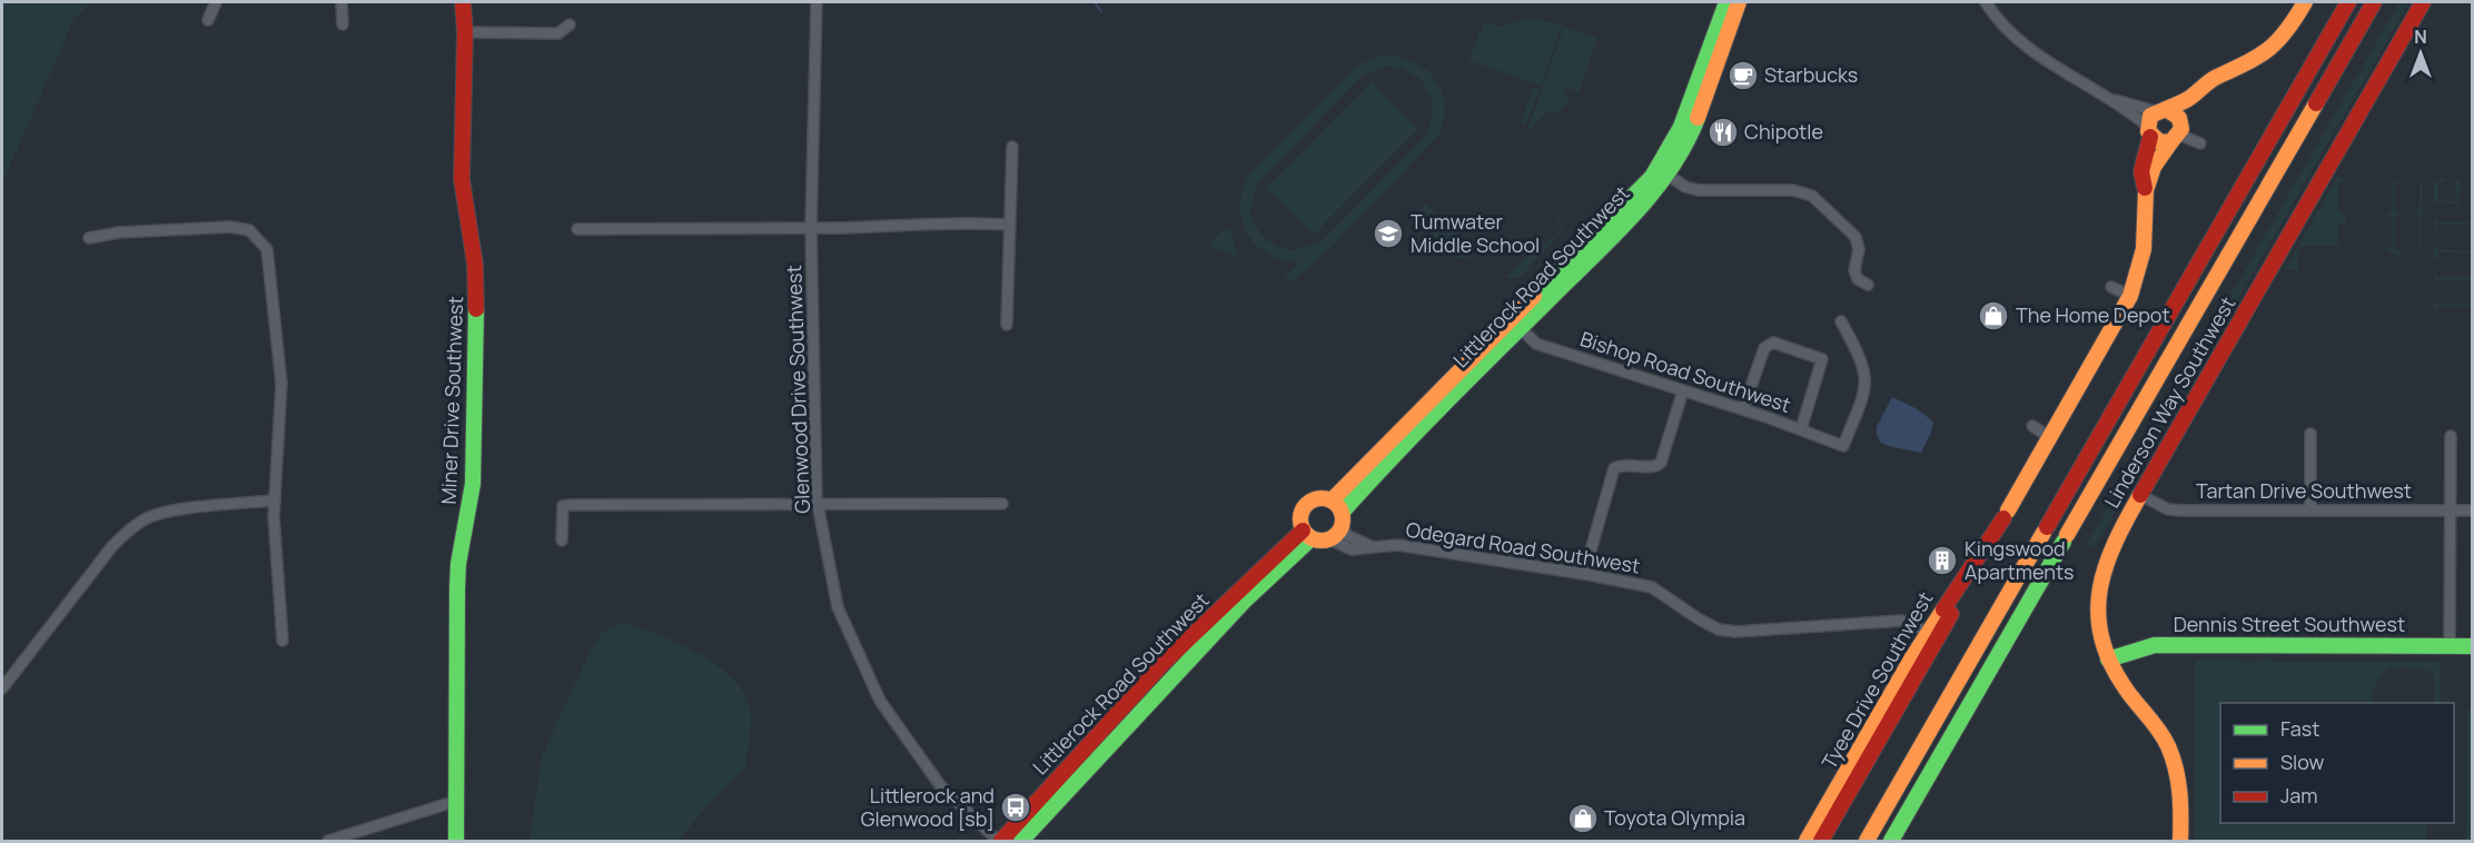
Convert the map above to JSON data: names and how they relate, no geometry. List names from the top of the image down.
{
  "streets": {
    "main road": [
      "Littlerock Road Southwest",
      "Miner Drive Southwest",
      "Linderson Way Southwest",
      "Dennis Street Southwest",
      "Tyee Drive Southwest"
    ],
    "street": [
      "Bishop Road Southwest",
      "Glenwood Drive Southwest",
      "Tartan Drive Southwest",
      "Odegard Road Southwest"
    ]
  },
  "crossings": [
    ["Littlerock Road Southwest", "Bishop Road Southwest"],
    ["Littlerock Road Southwest", "Glenwood Drive Southwest"],
    ["Littlerock Road Southwest", "Odegard Road Southwest"],
    ["Linderson Way Southwest", "Tartan Drive Southwest"],
    ["Linderson Way Southwest", "Dennis Street Southwest"],
    ["Odegard Road Southwest", "Tyee Drive Southwest"]
  ],
  "places": {
    "cafe": ["Starbucks"],
    "restaurant": ["Chipotle"],
    "school or university": ["Tumwater Middle School"],
    "shop": ["The Home Depot", "Toyota Olympia"],
    "building": ["Kingswood Apartments"],
    "bus stop": ["Littlerock and Glenwood [sb]"]
  },
  "legend": ["Fast", "Slow", "Jam"],
  "north": "top"
}
